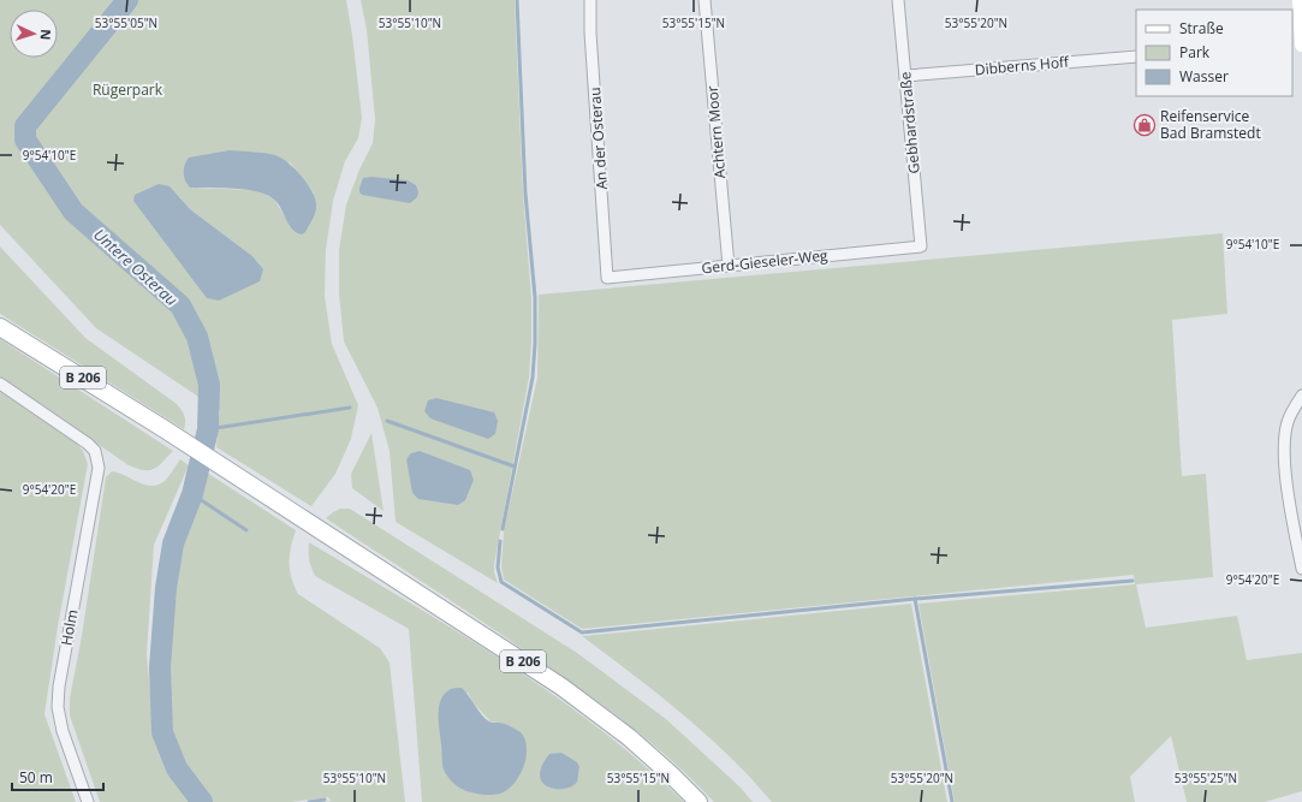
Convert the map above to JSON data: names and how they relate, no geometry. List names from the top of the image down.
{
  "streets": {
    "main road": ["B 206"],
    "street": [
      "Dibberns Hoff",
      "Gebhardstraße",
      "Achtern Moor",
      "An der Osterau",
      "Gerd-Gieseler-Weg",
      "Holm"
    ]
  },
  "crossings": [
    ["Dibberns Hoff", "Gebhardstraße"],
    ["Gebhardstraße", "Gerd-Gieseler-Weg"],
    ["Achtern Moor", "Gerd-Gieseler-Weg"],
    ["An der Osterau", "Gerd-Gieseler-Weg"]
  ],
  "water": ["Untere Osterau"],
  "parks": ["Rügerpark"],
  "places": {
    "shop": ["Reifenservice Bad Bramstedt"]
  },
  "legend": ["Straße", "Park", "Wasser"],
  "scale_bar": "50 m",
  "north": "right",
  "coordinates": [
    "53°55'05\"N",
    "53°55'10\"N",
    "53°55'15\"N",
    "53°55'20\"N",
    "9°54'10\"E",
    "9°54'20\"E",
    "53°55'25\"N"
  ]
}
